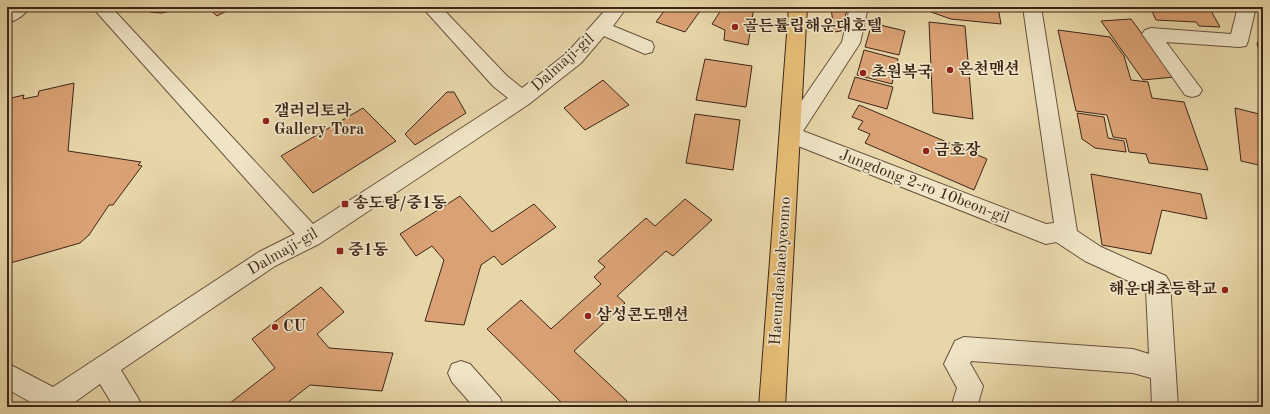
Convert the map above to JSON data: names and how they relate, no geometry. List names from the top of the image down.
{
  "streets": {
    "main road": ["Haeundaehaebyeonno"],
    "street": ["Dalmaji-gil", "Jungdong 2-ro 10beon-gil"]
  },
  "crossings": [
    ["Jungdong 2-ro 10beon-gil", "Haeundaehaebyeonno"]
  ],
  "places": {
    "other": [
      "골든튤립해운대호텔",
      "온천맨션",
      "초원복국",
      "갤러리토라 Gallery Tora",
      "금호장",
      "해운대초등학교",
      "삼성콘도맨션",
      "CU"
    ],
    "transit": ["송도탕/중1동", "중1동"]
  }
}
